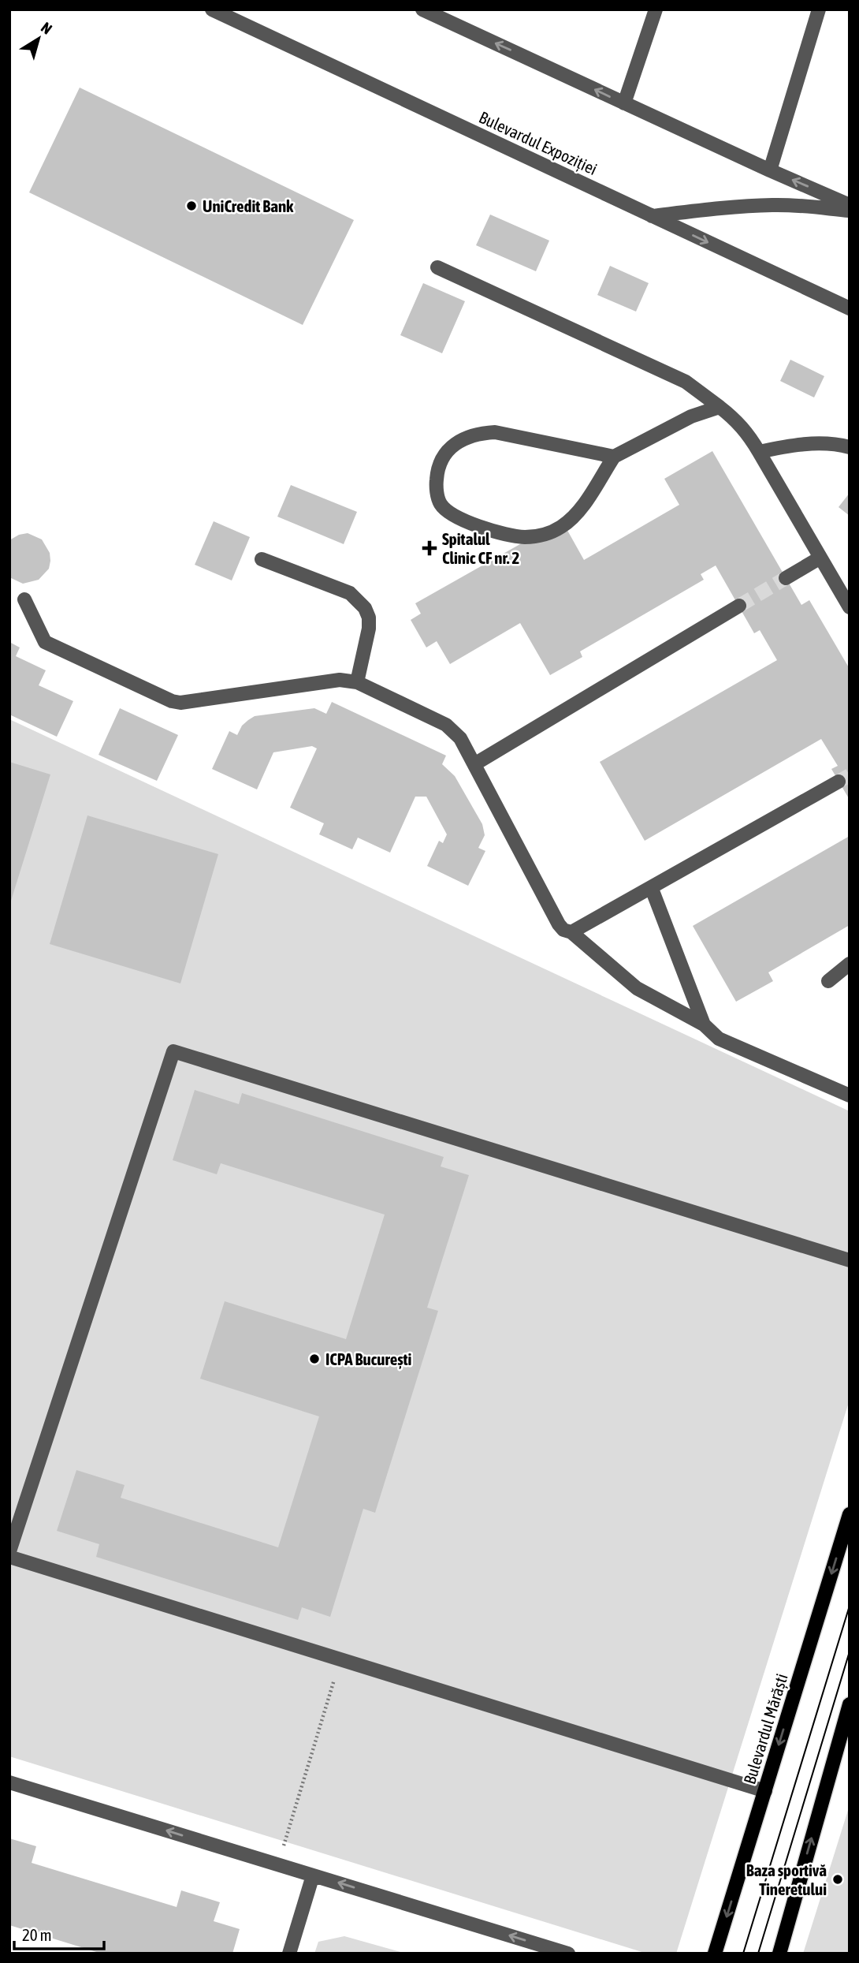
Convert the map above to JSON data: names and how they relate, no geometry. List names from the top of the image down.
{
  "streets": {
    "main road": ["Bulevardul Mărăști"],
    "street": ["Bulevardul Expoziției"]
  },
  "places": {
    "other": ["UniCredit Bank", "ICPA București", "Baza sportivă Tineretului"],
    "health": ["Spitalul Clinic CF nr. 2"]
  },
  "scale_bar": "20 m",
  "north": "top right"
}
